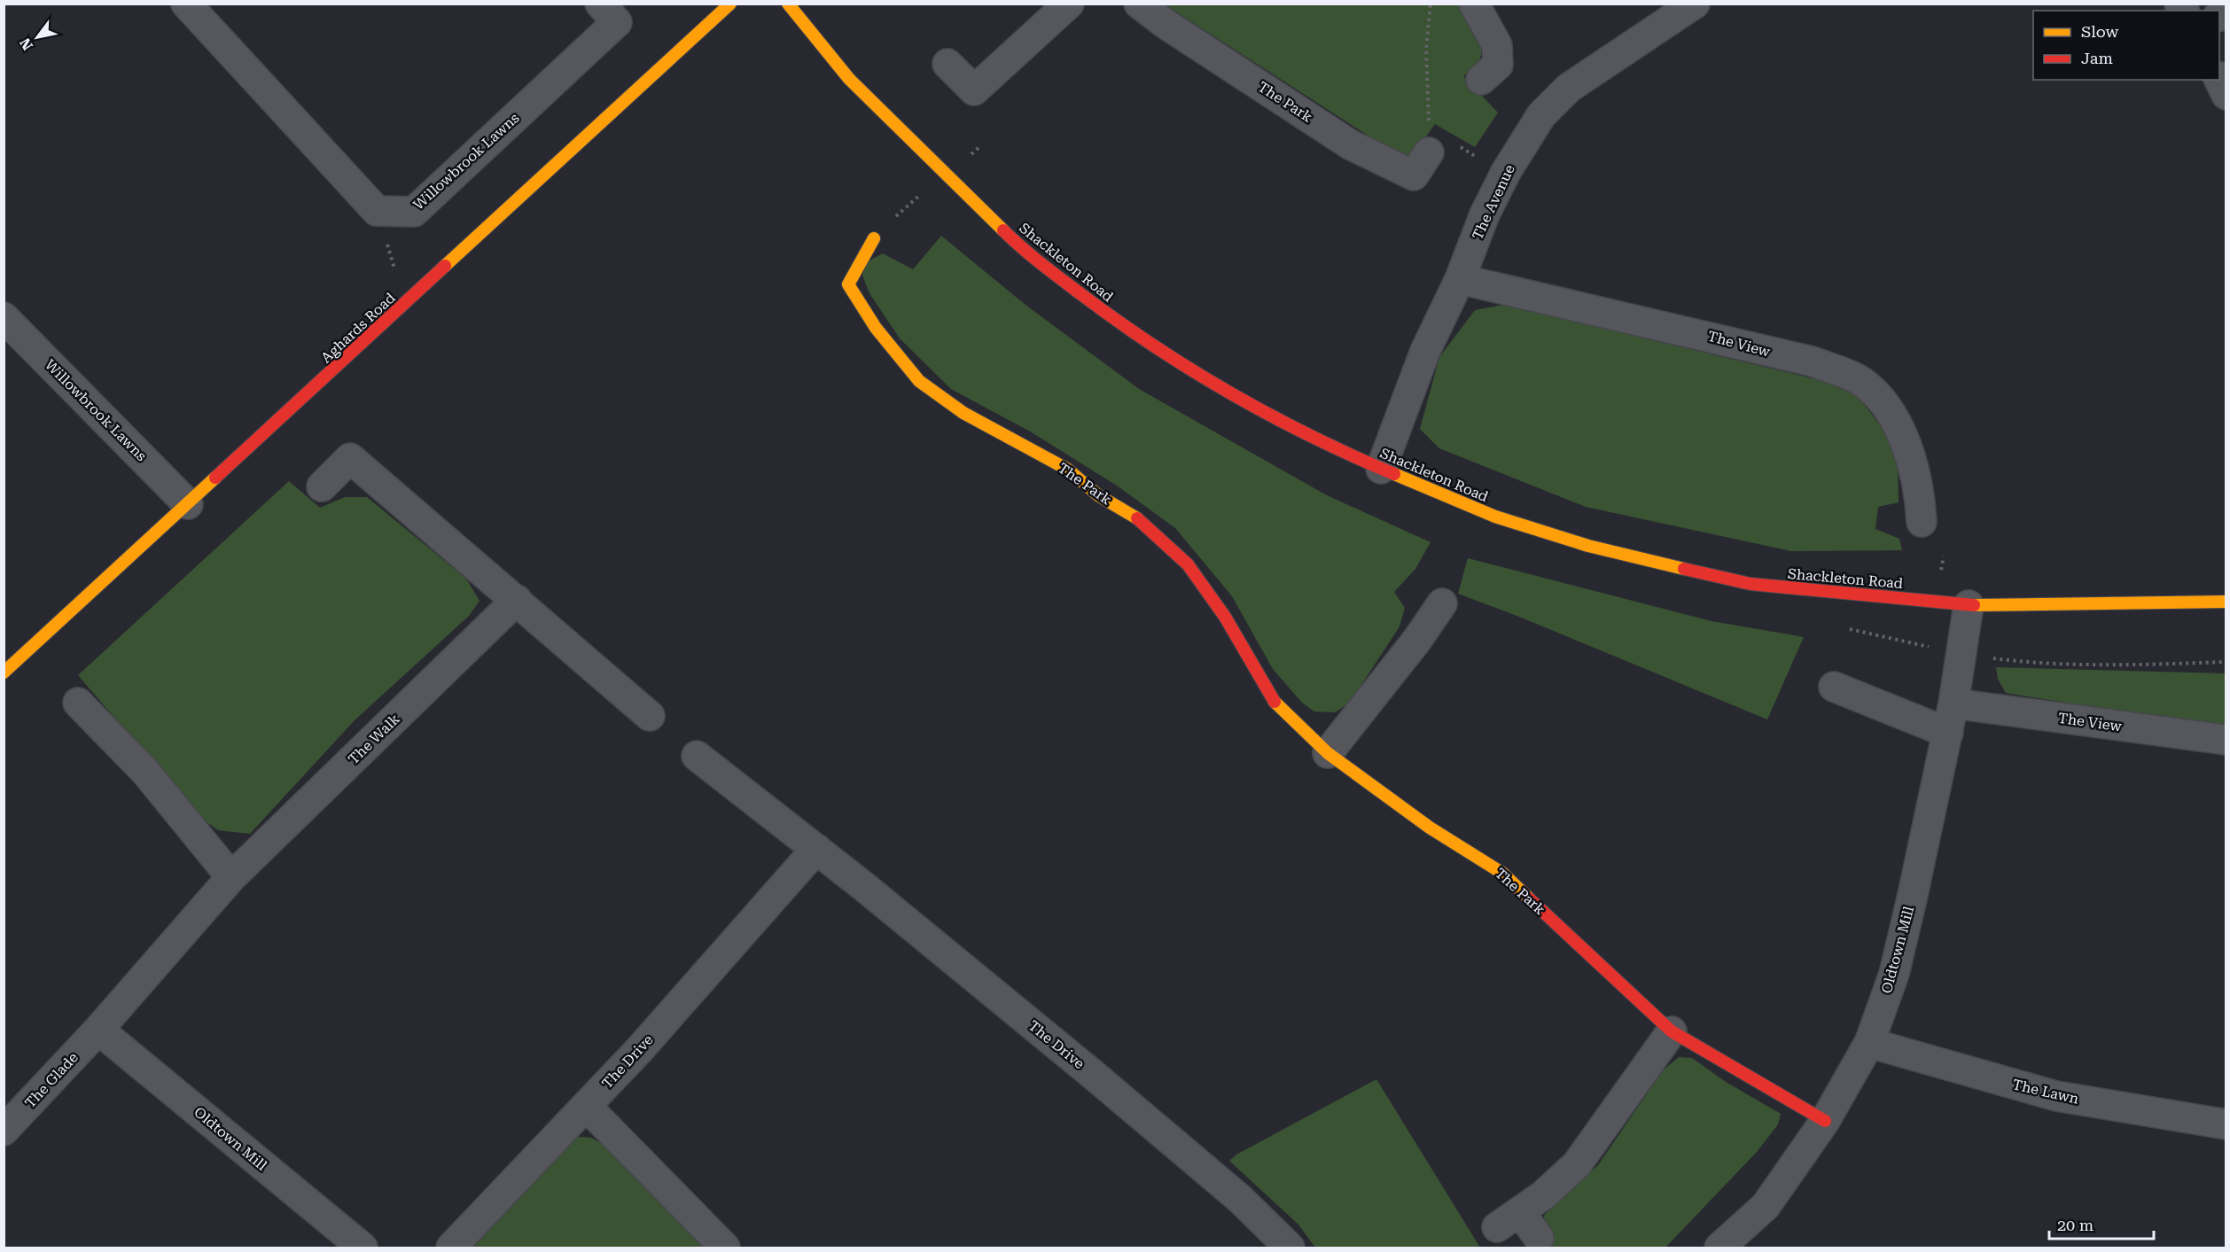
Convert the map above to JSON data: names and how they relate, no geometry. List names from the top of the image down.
{
  "streets": {
    "street": [
      "The Park",
      "Willowbrook Lawns",
      "The Avenue",
      "Shackleton Road",
      "Aghards Road",
      "The View",
      "The Walk",
      "Oldtown Mill",
      "The Drive",
      "The Glade",
      "The Lawn"
    ]
  },
  "crossings": [
    ["The Park", "Oldtown Mill"],
    ["Willowbrook Lawns", "Aghards Road"],
    ["The Avenue", "Shackleton Road"],
    ["The Avenue", "The View"],
    ["Shackleton Road", "Oldtown Mill"],
    ["The View", "Oldtown Mill"],
    ["The Walk", "Oldtown Mill"],
    ["The Walk", "The Glade"],
    ["Oldtown Mill", "The Glade"],
    ["Oldtown Mill", "The Lawn"]
  ],
  "legend": ["Slow", "Jam"],
  "scale_bar": "20 m",
  "north": "bottom left"
}
